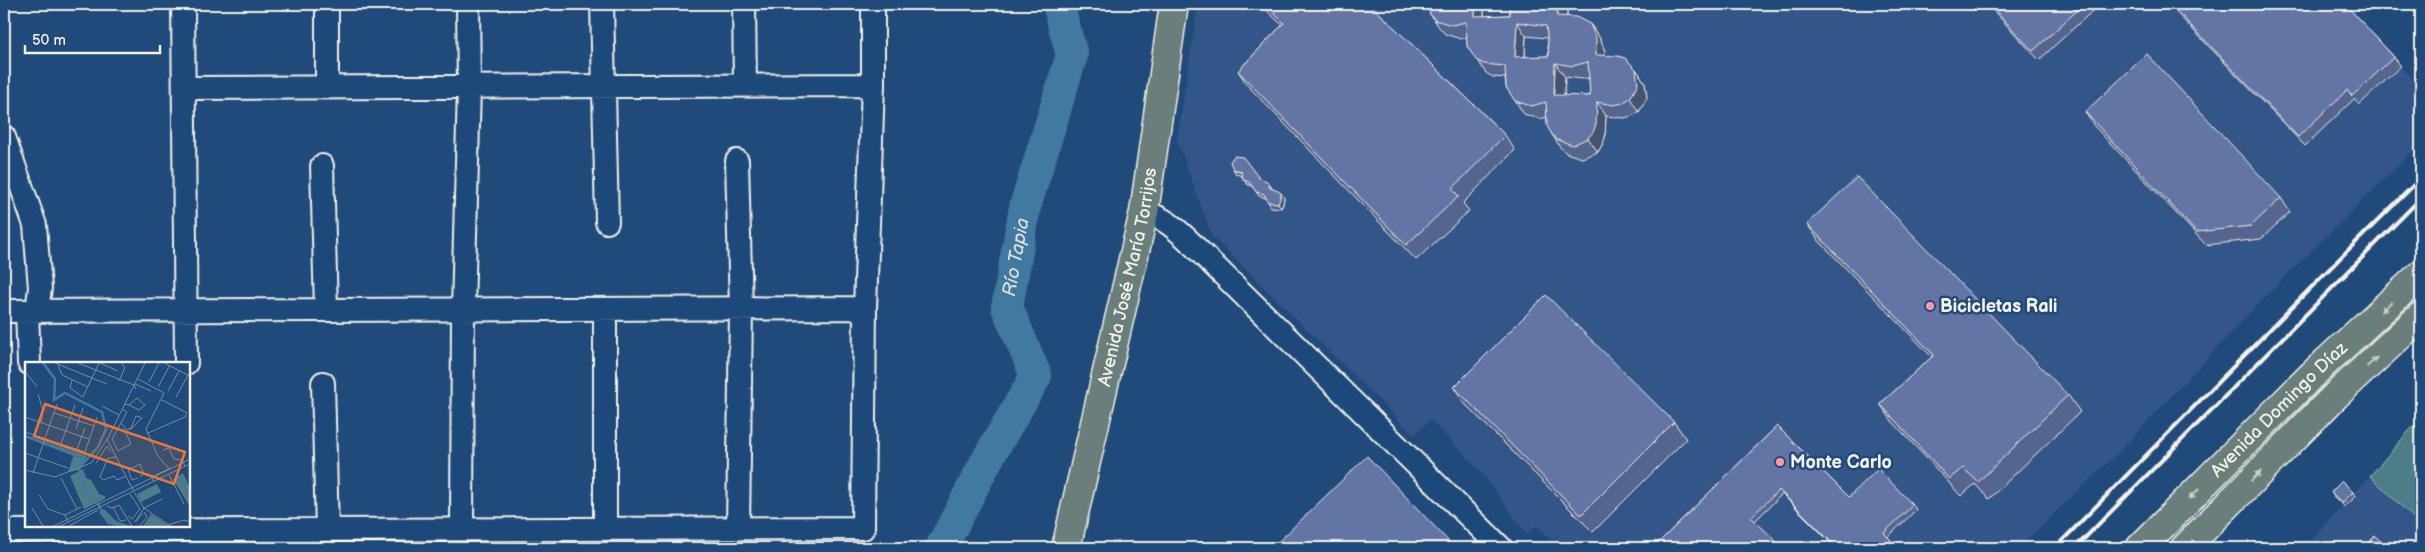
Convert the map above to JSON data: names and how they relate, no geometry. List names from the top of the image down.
{
  "streets": {
    "main road": ["Avenida José María Torrijos", "Avenida Domingo Díaz"]
  },
  "water": ["Río Tapia"],
  "places": ["Bicicletas Rali", "Monte Carlo"],
  "scale_bar": "50 m"
}
